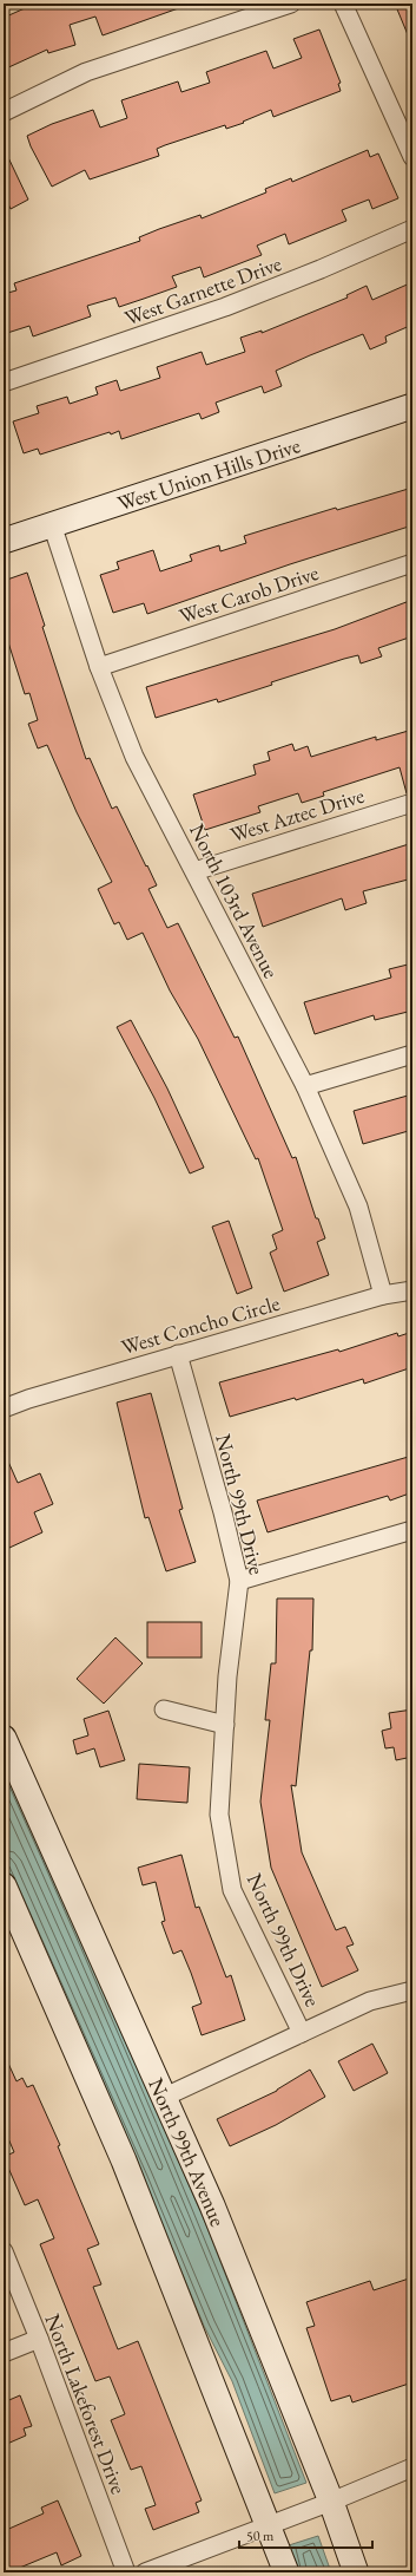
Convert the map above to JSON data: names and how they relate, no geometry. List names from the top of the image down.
{
  "streets": {
    "main road": ["West Union Hills Drive", "North 99th Avenue"],
    "street": [
      "West Garnette Drive",
      "West Carob Drive",
      "West Aztec Drive",
      "North 103rd Avenue",
      "West Concho Circle",
      "North 99th Drive",
      "North Lakeforest Drive"
    ]
  },
  "crossings": [
    ["West Union Hills Drive", "North 103rd Avenue"],
    ["West Carob Drive", "North 103rd Avenue"],
    ["West Aztec Drive", "North 103rd Avenue"],
    ["North 103rd Avenue", "West Concho Circle"],
    ["West Concho Circle", "North 99th Drive"]
  ],
  "scale_bar": "50 m"
}
